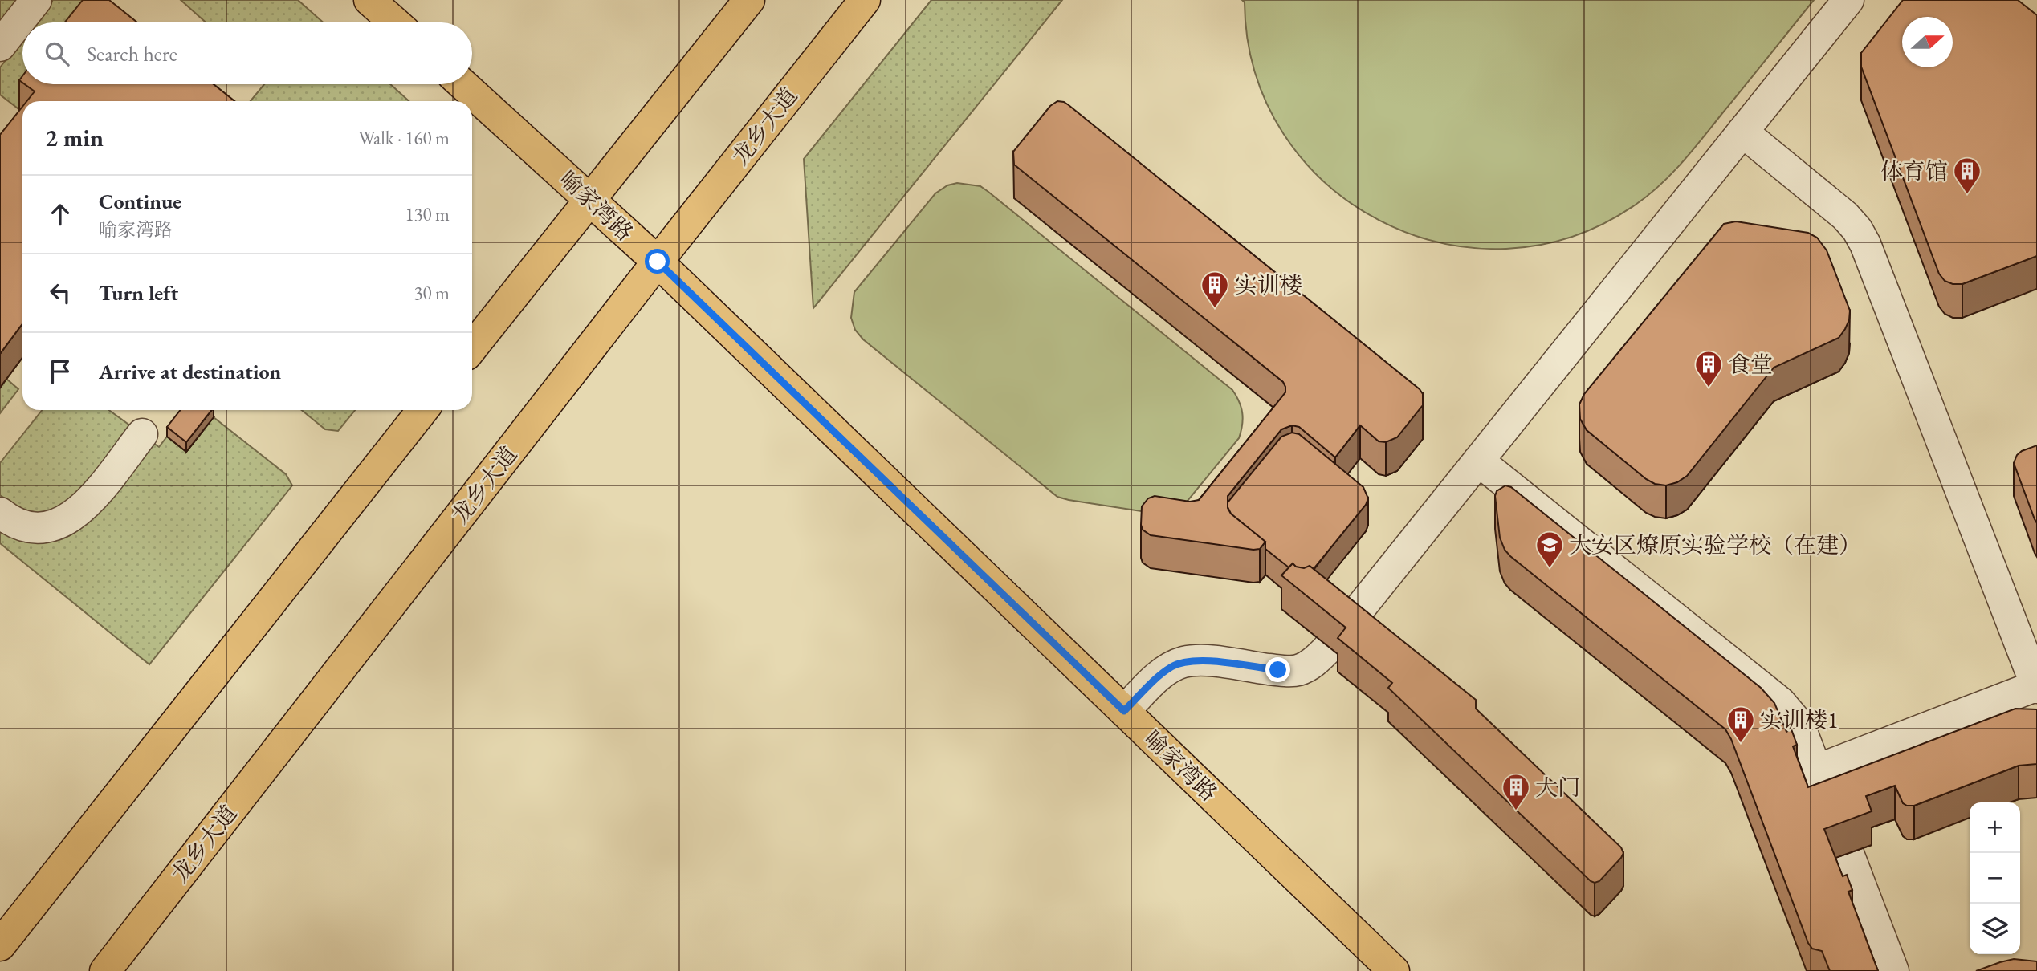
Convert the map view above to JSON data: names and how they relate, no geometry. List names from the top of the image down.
{
  "streets": {
    "main road": ["龙乡大道", "喻家湾路"]
  },
  "crossings": [
    ["龙乡大道", "喻家湾路"]
  ],
  "places": {
    "building": [
      "体育馆",
      "实训楼",
      "食堂",
      "实训楼1",
      "大门"
    ],
    "school or university": ["大安区燎原实验学校（在建）"]
  },
  "north": "right",
  "page": {
    "search": "Search here",
    "heading": ["2 min", "Walk · 160 m"],
    "list": [
      ["Continue", "喻家湾路", "130 m"],
      ["Turn left", "30 m"],
      "Arrive at destination"
    ],
    "map_buttons": ["+", "−"]
  }
}
